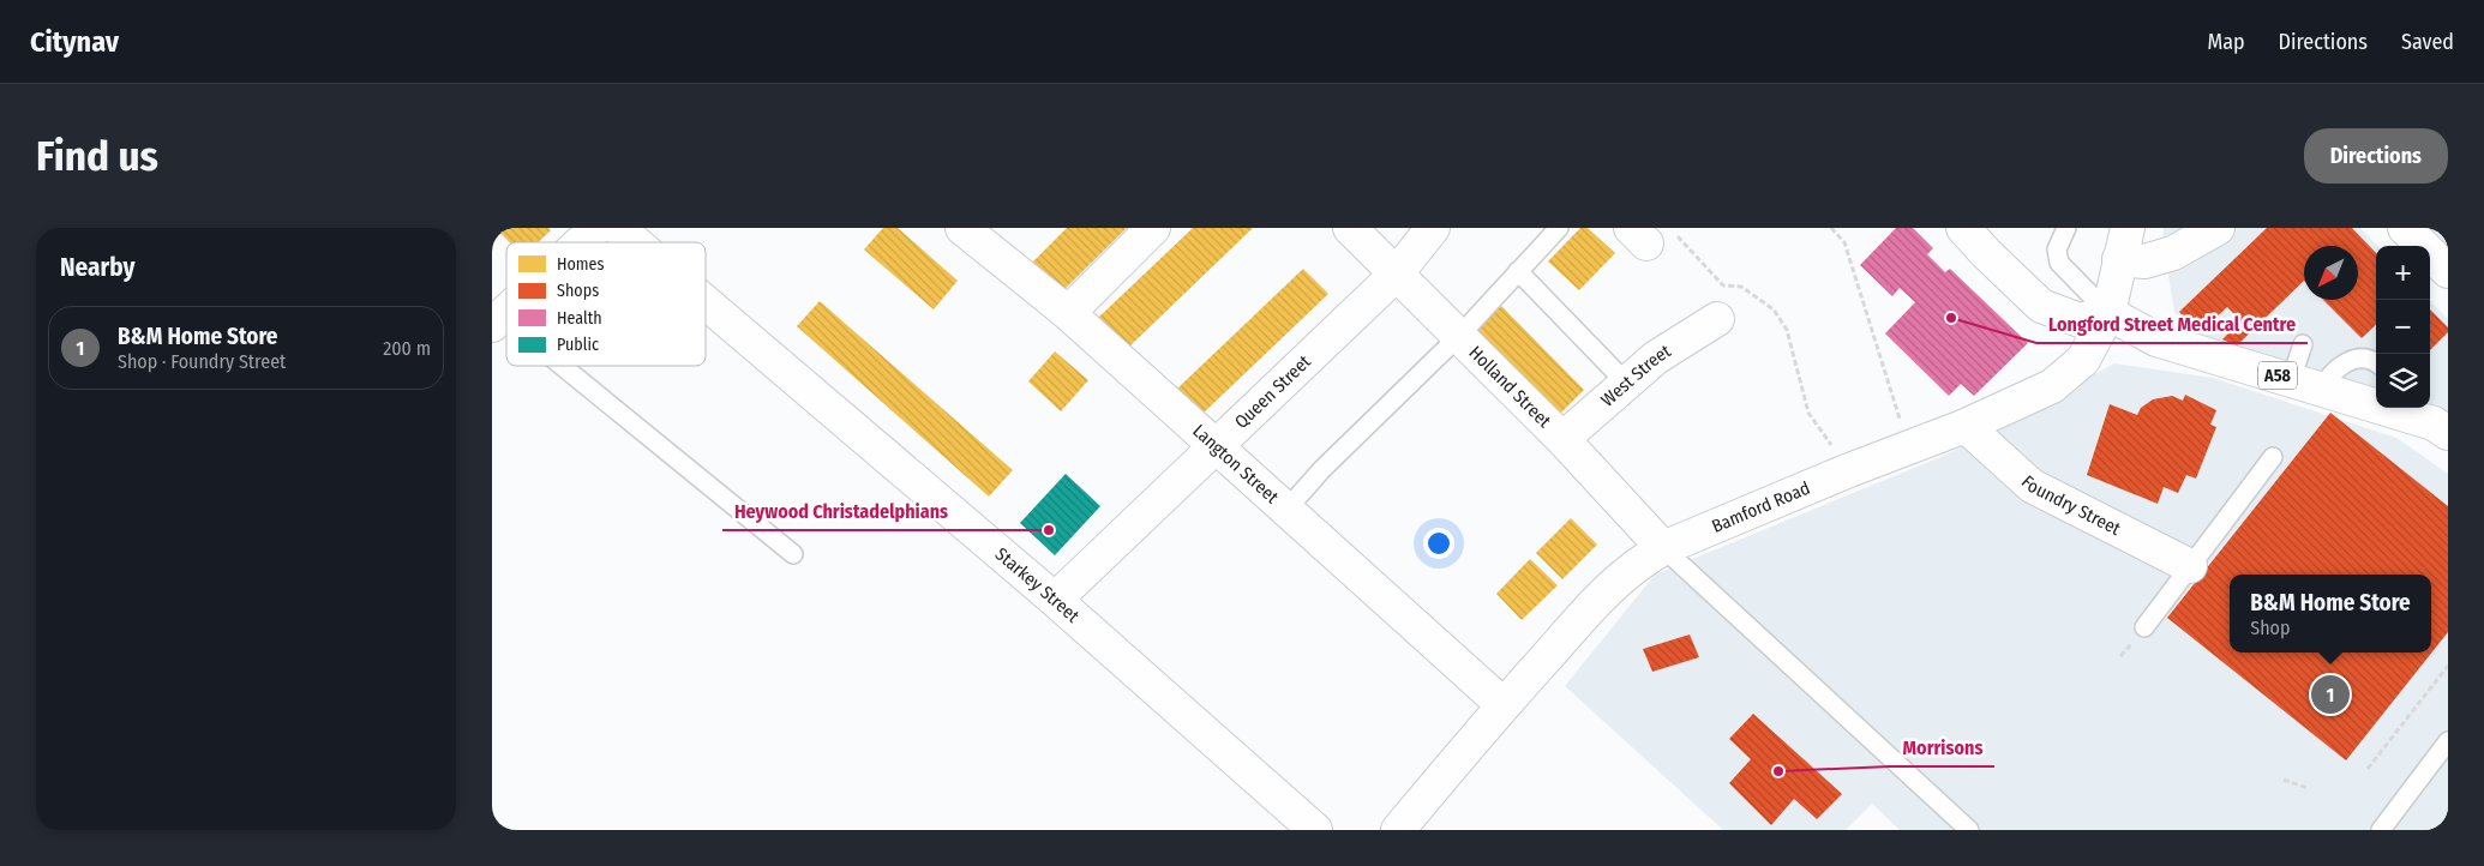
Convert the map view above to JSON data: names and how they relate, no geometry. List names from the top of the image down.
{
  "streets": {
    "main road": [
      "A58",
      "West Street",
      "Holland Street",
      "Queen Street",
      "Langton Street",
      "Foundry Street",
      "Bamford Road",
      "Starkey Street"
    ]
  },
  "crossings": [
    ["A58", "Bamford Road"],
    ["West Street", "Holland Street"],
    ["Holland Street", "Queen Street"],
    ["Holland Street", "Bamford Road"],
    ["Queen Street", "Langton Street"],
    ["Queen Street", "Starkey Street"],
    ["Langton Street", "Bamford Road"],
    ["Foundry Street", "Bamford Road"]
  ],
  "places": ["Longford Street Medical Centre", "Heywood Christadelphians", "Morrisons"],
  "legend": [
    "Homes",
    "Shops",
    "Health",
    "Public"
  ],
  "north": "bottom left",
  "page": {
    "header": "Citynav",
    "nav": ["Map", "Directions", "Saved"],
    "buttons": "Directions",
    "title": "Find us",
    "heading": "Nearby",
    "map_buttons": ["+", "−"],
    "list": [
      {
        "mark": "1",
        "name": "B&M Home Store",
        "note": "Shop · Foundry Street",
        "value": "200 m"
      }
    ],
    "popup": ["B&M Home Store", "Shop"],
    "pins": "1"
  }
}
